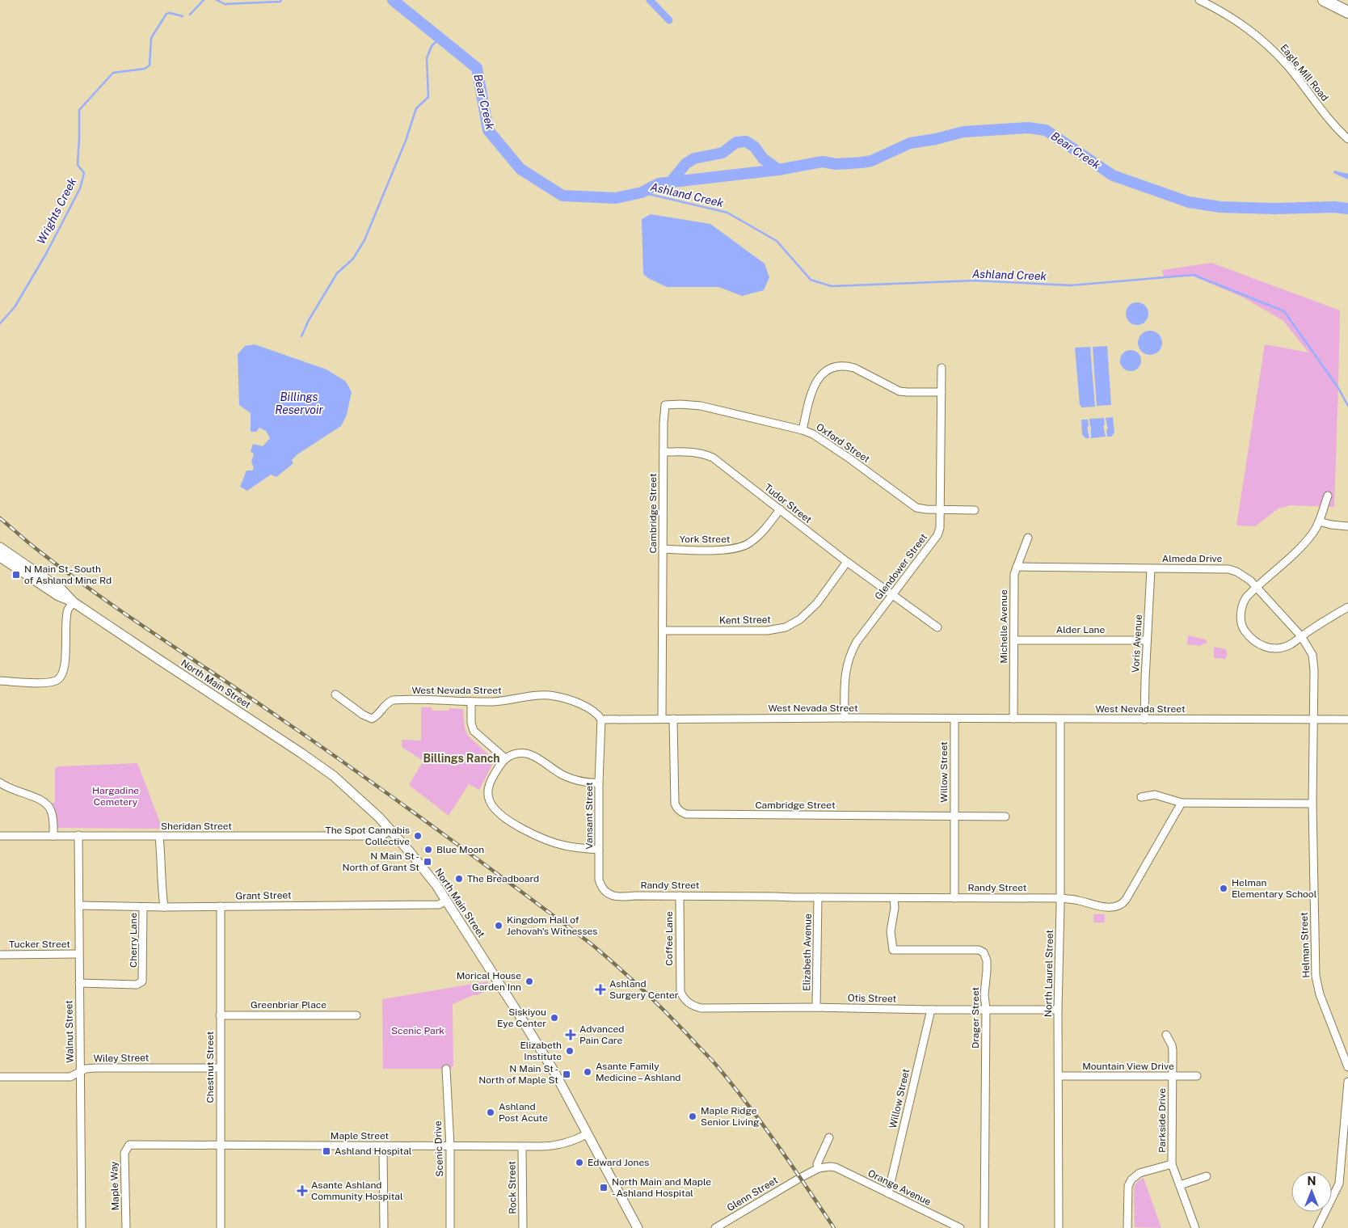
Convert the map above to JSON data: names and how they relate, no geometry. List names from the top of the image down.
{
  "streets": {
    "main road": ["North Main Street"],
    "street": [
      "Eagle Mill Road",
      "Oxford Street",
      "Tudor Street",
      "Cambridge Street",
      "York Street",
      "Almeda Drive",
      "Glendower Street",
      "Kent Street",
      "Michelle Avenue",
      "Alder Lane",
      "Voris Avenue",
      "West Nevada Street",
      "Willow Street",
      "Vansant Street",
      "Sheridan Street",
      "Randy Street",
      "Grant Street",
      "Coffee Lane",
      "Cherry Lane",
      "Tucker Street",
      "Helman Street",
      "Elizabeth Avenue",
      "North Laurel Street",
      "Otis Street",
      "Greenbriar Place",
      "Drager Street",
      "Walnut Street",
      "Wiley Street",
      "Mountain View Drive",
      "Chestnut Street",
      "Parkside Drive",
      "Maple Street",
      "Scenic Drive",
      "Maple Way",
      "Rock Street",
      "Orange Avenue",
      "Glenn Street"
    ]
  },
  "crossings": [
    ["Oxford Street", "Cambridge Street"],
    ["Oxford Street", "Glendower Street"],
    ["Tudor Street", "Cambridge Street"],
    ["Tudor Street", "York Street"],
    ["Tudor Street", "Glendower Street"],
    ["Tudor Street", "Kent Street"],
    ["Cambridge Street", "York Street"],
    ["Cambridge Street", "Kent Street"],
    ["Cambridge Street", "West Nevada Street"],
    ["Cambridge Street", "Willow Street"],
    ["Almeda Drive", "Michelle Avenue"],
    ["Almeda Drive", "Voris Avenue"],
    ["Almeda Drive", "West Nevada Street"],
    ["Almeda Drive", "Helman Street"],
    ["Glendower Street", "West Nevada Street"],
    ["Michelle Avenue", "Alder Lane"],
    ["Michelle Avenue", "West Nevada Street"],
    ["Alder Lane", "Voris Avenue"],
    ["Voris Avenue", "West Nevada Street"],
    ["North Main Street", "Sheridan Street"],
    ["North Main Street", "Grant Street"],
    ["North Main Street", "Maple Street"],
    ["West Nevada Street", "Willow Street"],
    ["West Nevada Street", "Vansant Street"],
    ["West Nevada Street", "Helman Street"],
    ["West Nevada Street", "North Laurel Street"],
    ["Willow Street", "Randy Street"],
    ["Willow Street", "Otis Street"],
    ["Willow Street", "Orange Avenue"],
    ["Vansant Street", "Randy Street"],
    ["Sheridan Street", "Walnut Street"],
    ["Randy Street", "Coffee Lane"],
    ["Randy Street", "Elizabeth Avenue"],
    ["Randy Street", "North Laurel Street"],
    ["Randy Street", "Drager Street"],
    ["Grant Street", "Cherry Lane"],
    ["Grant Street", "Walnut Street"],
    ["Grant Street", "Chestnut Street"],
    ["Coffee Lane", "Otis Street"],
    ["Cherry Lane", "Walnut Street"],
    ["Tucker Street", "Walnut Street"],
    ["Elizabeth Avenue", "Otis Street"],
    ["North Laurel Street", "Otis Street"],
    ["North Laurel Street", "Mountain View Drive"],
    ["Otis Street", "Drager Street"],
    ["Greenbriar Place", "Chestnut Street"],
    ["Walnut Street", "Wiley Street"],
    ["Wiley Street", "Chestnut Street"],
    ["Mountain View Drive", "Parkside Drive"],
    ["Chestnut Street", "Maple Street"],
    ["Maple Street", "Scenic Drive"],
    ["Maple Street", "Maple Way"],
    ["Maple Street", "Rock Street"],
    ["Orange Avenue", "Glenn Street"]
  ],
  "districts": ["Billings Ranch"],
  "water": [
    "Bear Creek",
    "Ashland Creek",
    "Wrights Creek",
    "Billings Reservoir"
  ],
  "parks": ["Hargadine Cemetery", "Scenic Park"],
  "places": {
    "transit": [
      "N Main St - South of Ashland Mine Rd",
      "N Main St - North of Grant St",
      "N Main St - North of Maple St",
      "Ashland Hospital",
      "North Main and Maple - Ashland Hospital"
    ],
    "other": [
      "The Spot Cannabis Collective",
      "Blue Moon",
      "The Breadboard",
      "Helman Elementary School",
      "Kingdom Hall of Jehovah's Witnesses",
      "Morical House Garden Inn",
      "Siskiyou Eye Center",
      "Elizabeth Institute",
      "Asante Family Medicine – Ashland",
      "Ashland Post Acute",
      "Maple Ridge Senior Living",
      "Edward Jones"
    ],
    "health": ["Ashland Surgery Center", "Advanced Pain Care", "Asante Ashland Community Hospital"]
  },
  "north": "top"
}
